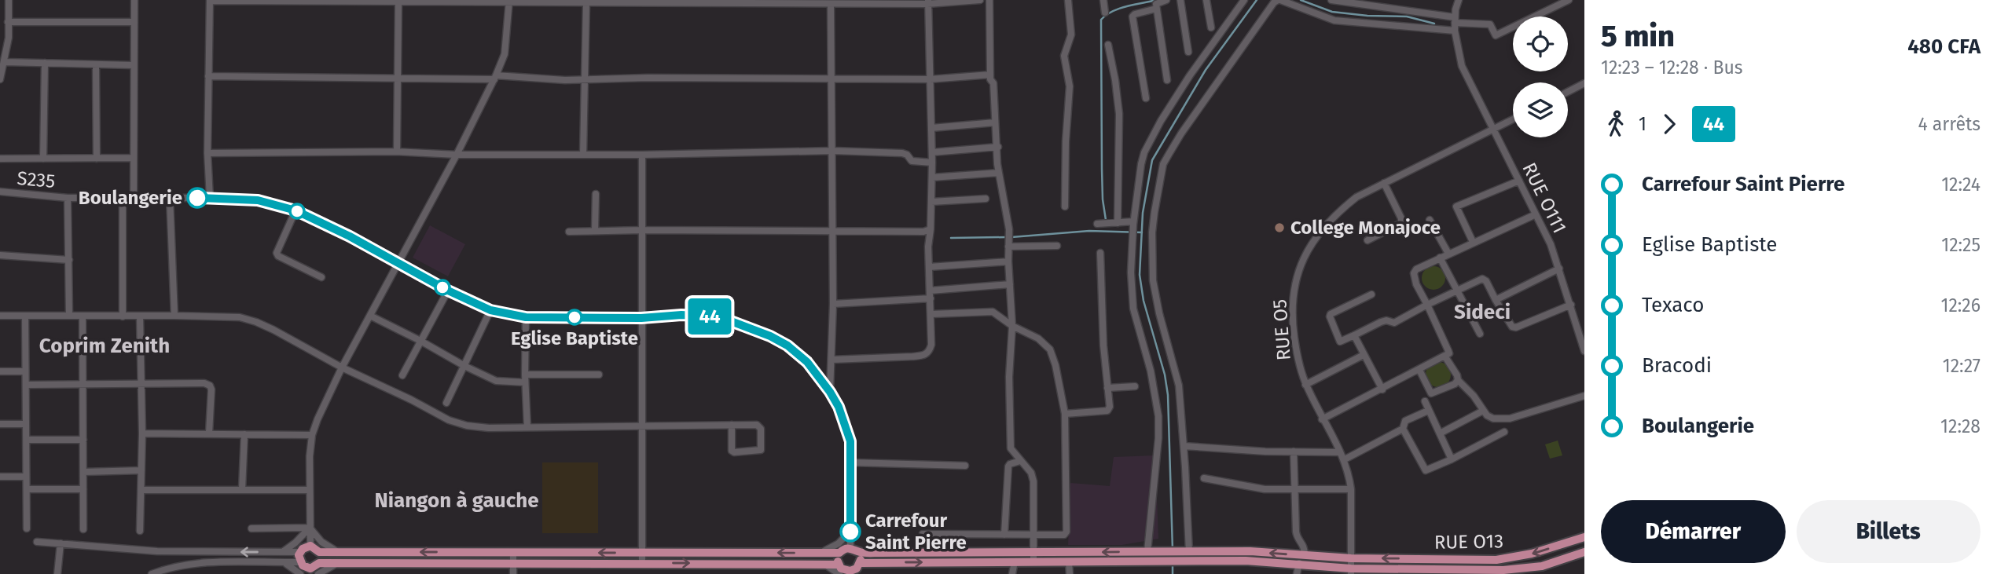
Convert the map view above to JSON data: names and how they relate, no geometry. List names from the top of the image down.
{
  "streets": {
    "main road": ["RUE O13"],
    "street": ["S235", "RUE O111", "RUE O5"]
  },
  "crossings": [
    ["RUE O111", "RUE O5"],
    ["RUE O5", "RUE O13"]
  ],
  "districts": ["Sideci", "Coprim Zenith", "Niangon à gauche"],
  "places": [
    "Boulangerie",
    "College Monajoce",
    "Eglise Baptiste",
    "Carrefour Saint Pierre"
  ],
  "lines": ["bus line 44"],
  "page": {
    "on_map": "44",
    "heading": ["5 min", "12:23 – 12:28 · Bus", "480 CFA"],
    "legs": ["1", "44", "4 arrêts"],
    "list": [
      {
        "name": "Carrefour Saint Pierre",
        "value": "12:24"
      },
      {
        "name": "Eglise Baptiste",
        "value": "12:25"
      },
      {
        "name": "Texaco",
        "value": "12:26"
      },
      {
        "name": "Bracodi",
        "value": "12:27"
      },
      {
        "name": "Boulangerie",
        "value": "12:28"
      }
    ],
    "buttons": ["Démarrer", "Billets"]
  }
}
